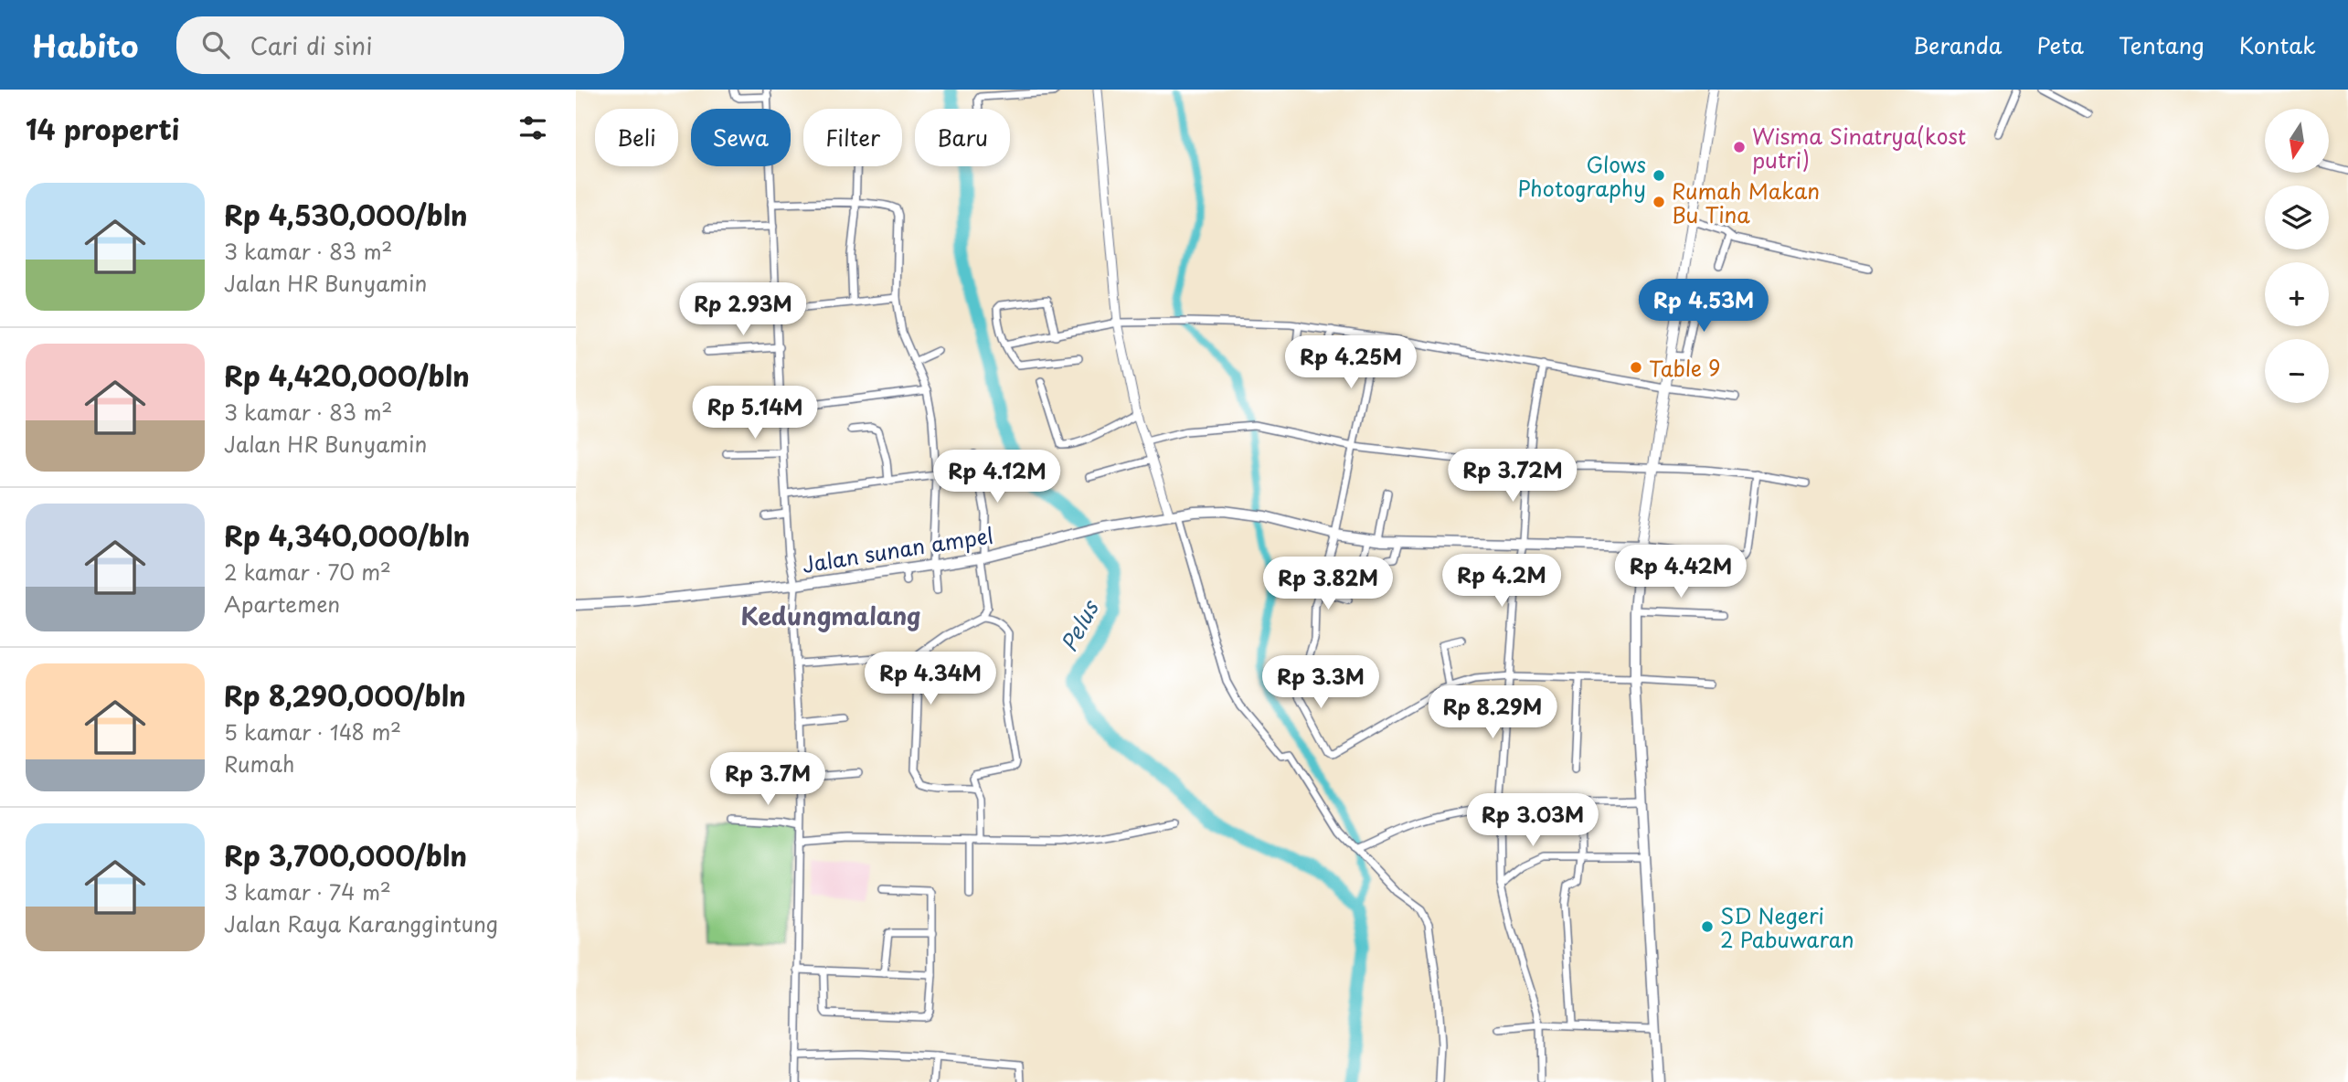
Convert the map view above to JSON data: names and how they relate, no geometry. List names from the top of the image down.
{
  "streets": {
    "main road": ["Jalan sunan ampel"]
  },
  "districts": ["Kedungmalang"],
  "water": ["Pelus"],
  "places": [
    "Wisma Sinatrya(kost putri)",
    "Glows Photography",
    "Rumah Makan Bu Tina",
    "Table 9",
    "SD Negeri 2 Pabuwaran"
  ],
  "north": "bottom",
  "page": {
    "header": "Habito",
    "search": "Cari di sini",
    "nav": [
      "Beranda",
      "Peta",
      "Tentang",
      "Kontak"
    ],
    "heading": "14 properti",
    "map_buttons": ["+", "−"],
    "chip": [
      "Beli",
      "Sewa",
      "Filter",
      "Baru"
    ],
    "list": [
      {
        "name": "Rp 4,530,000/bln",
        "note": "3 kamar · 83 m² · Jalan HR Bunyamin"
      },
      {
        "name": "Rp 4,420,000/bln",
        "note": "3 kamar · 83 m² · Jalan HR Bunyamin"
      },
      {
        "name": "Rp 4,340,000/bln",
        "note": "2 kamar · 70 m² · Apartemen"
      },
      {
        "name": "Rp 8,290,000/bln",
        "note": "5 kamar · 148 m² · Rumah"
      },
      {
        "name": "Rp 3,700,000/bln",
        "note": "3 kamar · 74 m² · Jalan Raya Karanggintung"
      }
    ],
    "price": [
      "Rp 4.53M",
      "Rp 2.93M",
      "Rp 4.25M",
      "Rp 5.14M",
      "Rp 3.72M",
      "Rp 4.12M",
      "Rp 4.42M",
      "Rp 4.2M",
      "Rp 3.82M",
      "Rp 4.34M",
      "Rp 3.3M",
      "Rp 8.29M",
      "Rp 3.7M",
      "Rp 3.03M"
    ]
  }
}
